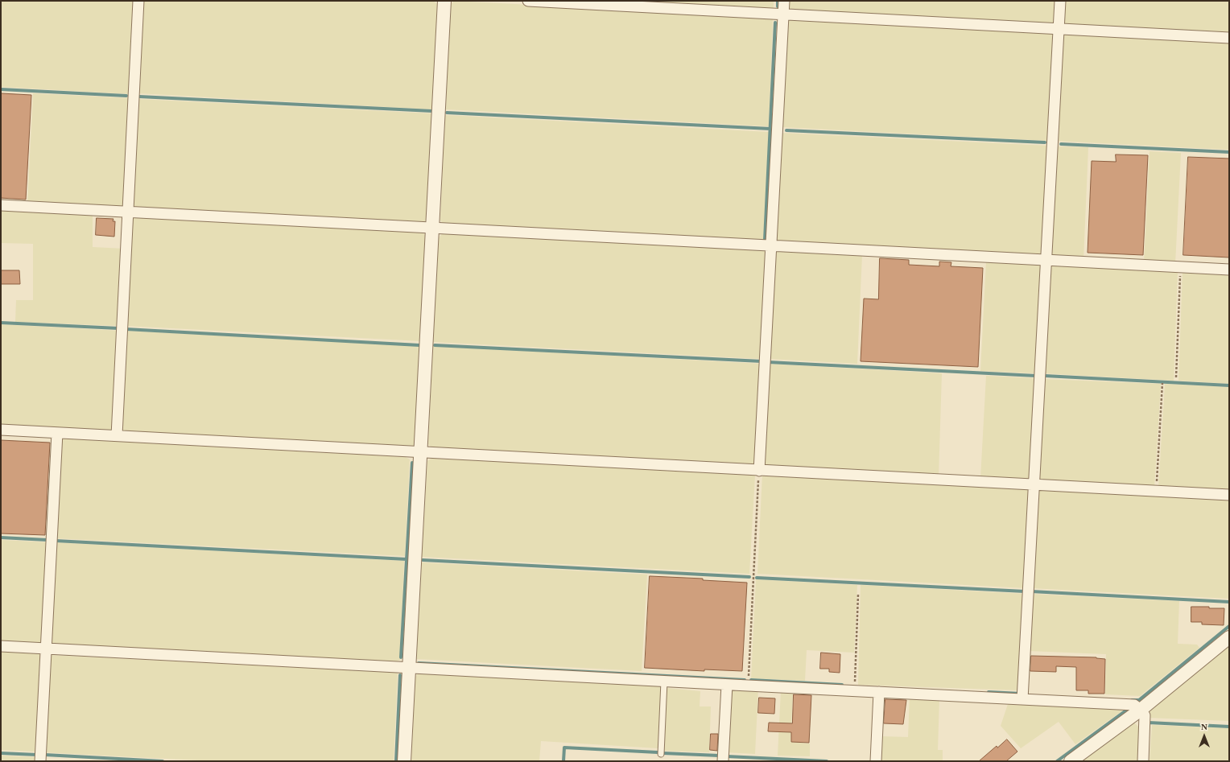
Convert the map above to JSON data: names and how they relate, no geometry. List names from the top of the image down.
{
  "north": "top"
}
